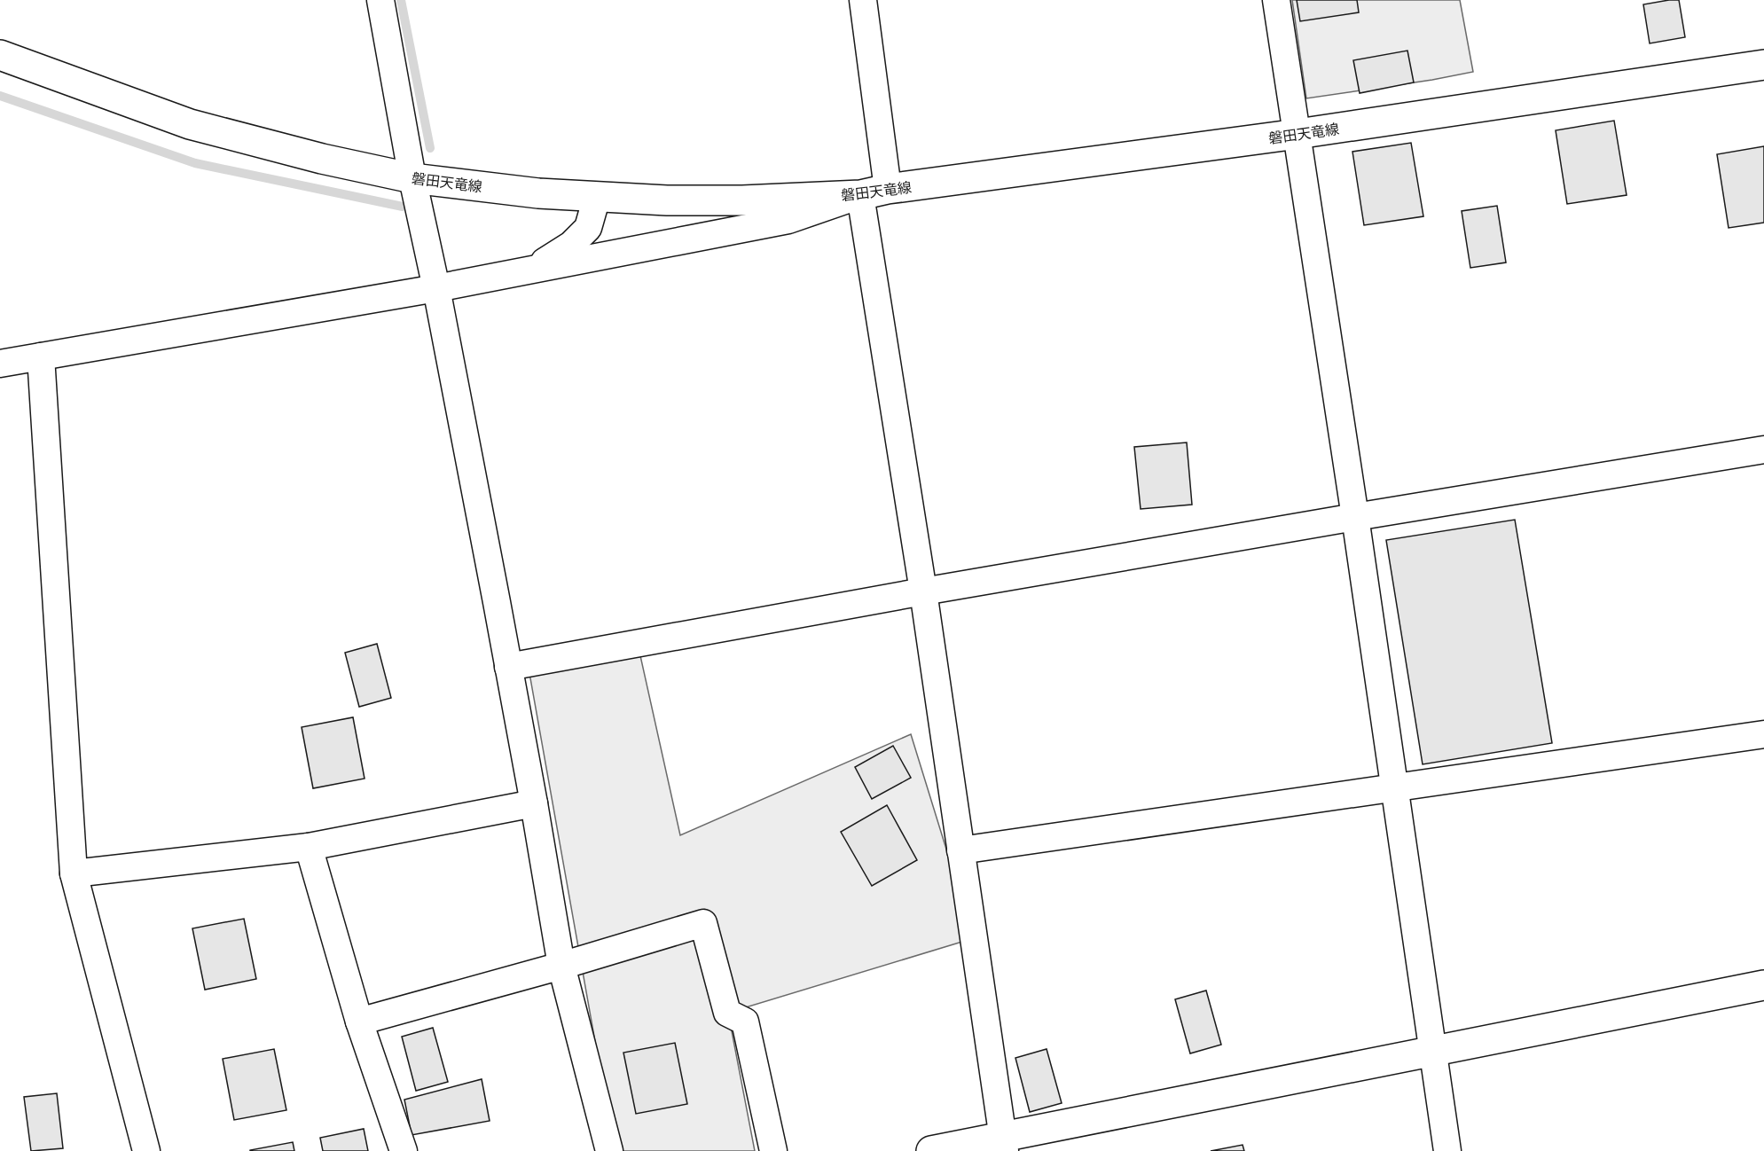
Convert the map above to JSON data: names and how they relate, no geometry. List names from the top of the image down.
{
  "streets": {
    "main road": ["磐田天竜線"]
  }
}
